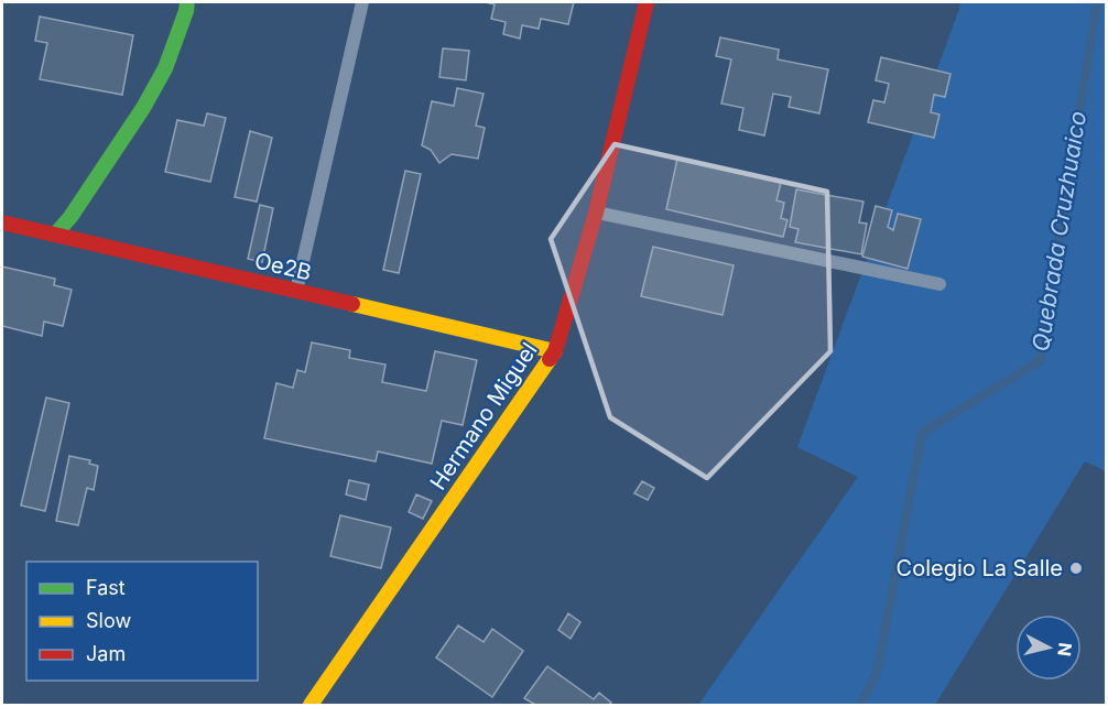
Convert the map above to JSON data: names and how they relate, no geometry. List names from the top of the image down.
{
  "streets": {
    "street": ["Oe2B", "Hermano Miguel"]
  },
  "crossings": [
    ["Oe2B", "Hermano Miguel"]
  ],
  "water": ["Quebrada Cruzhuaico"],
  "places": ["Colegio La Salle"],
  "legend": ["Fast", "Slow", "Jam"],
  "north": "right"
}
